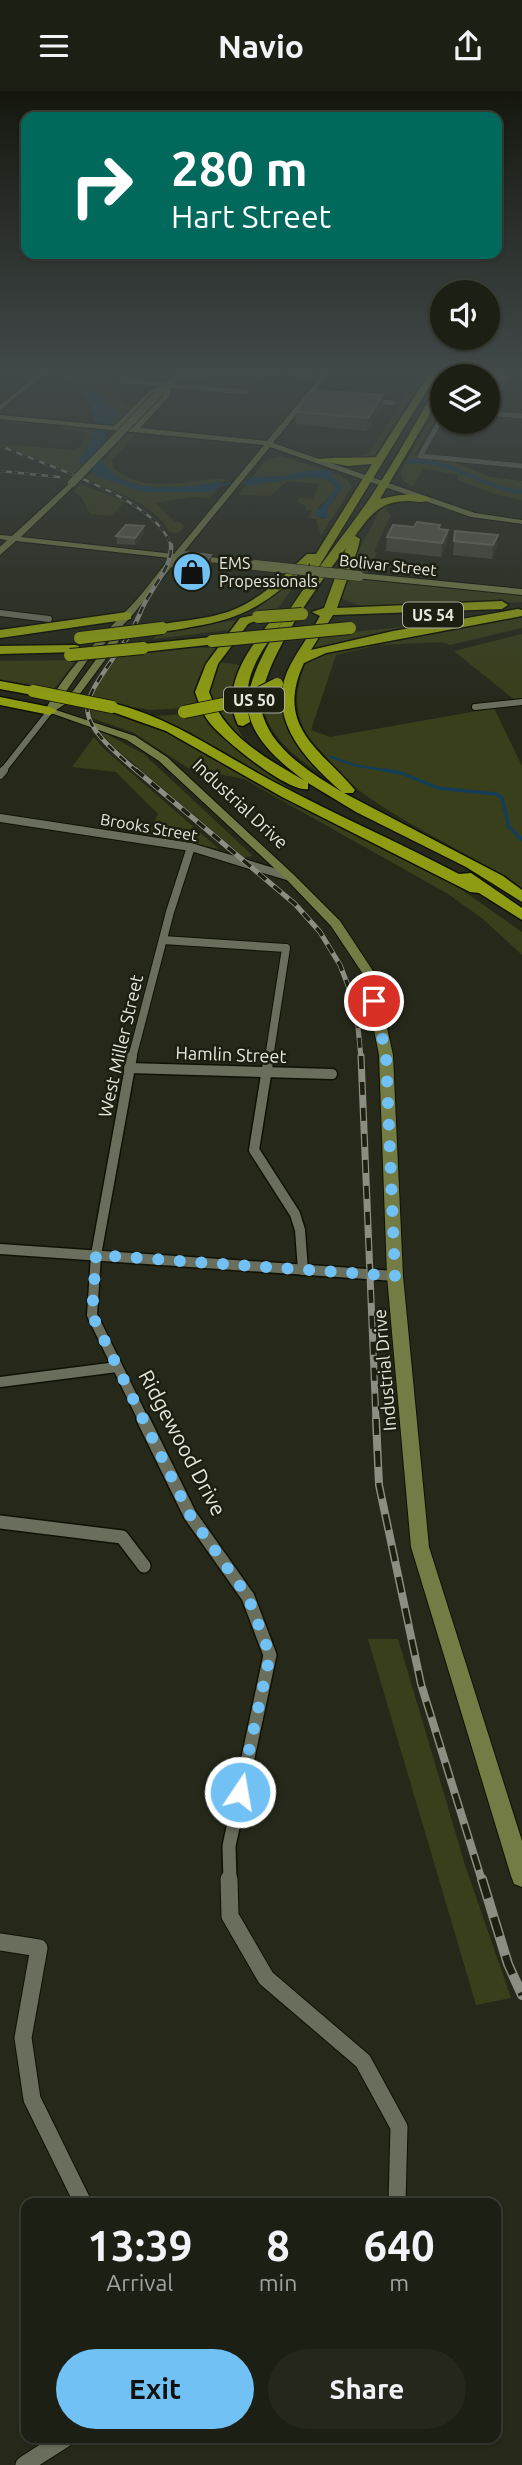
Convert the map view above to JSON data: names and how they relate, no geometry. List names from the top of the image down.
{
  "streets": {
    "highway": ["US 54", "US 50"],
    "main road": ["Bolivar Street", "Industrial Drive"],
    "street": [
      "Brooks Street",
      "West Miller Street",
      "Hamlin Street",
      "Ridgewood Drive"
    ]
  },
  "crossings": [
    ["Industrial Drive", "Brooks Street"],
    ["Brooks Street", "West Miller Street"],
    ["West Miller Street", "Hamlin Street"],
    ["West Miller Street", "Ridgewood Drive"]
  ],
  "places": {
    "shop": ["EMS Propessionals"]
  },
  "page": {
    "header": "Navio",
    "turn": ["280 m", "Hart Street"],
    "eta": [
      "13:39",
      "Arrival",
      "8",
      "min",
      "640",
      "m"
    ],
    "buttons": ["Exit", "Share"]
  }
}
